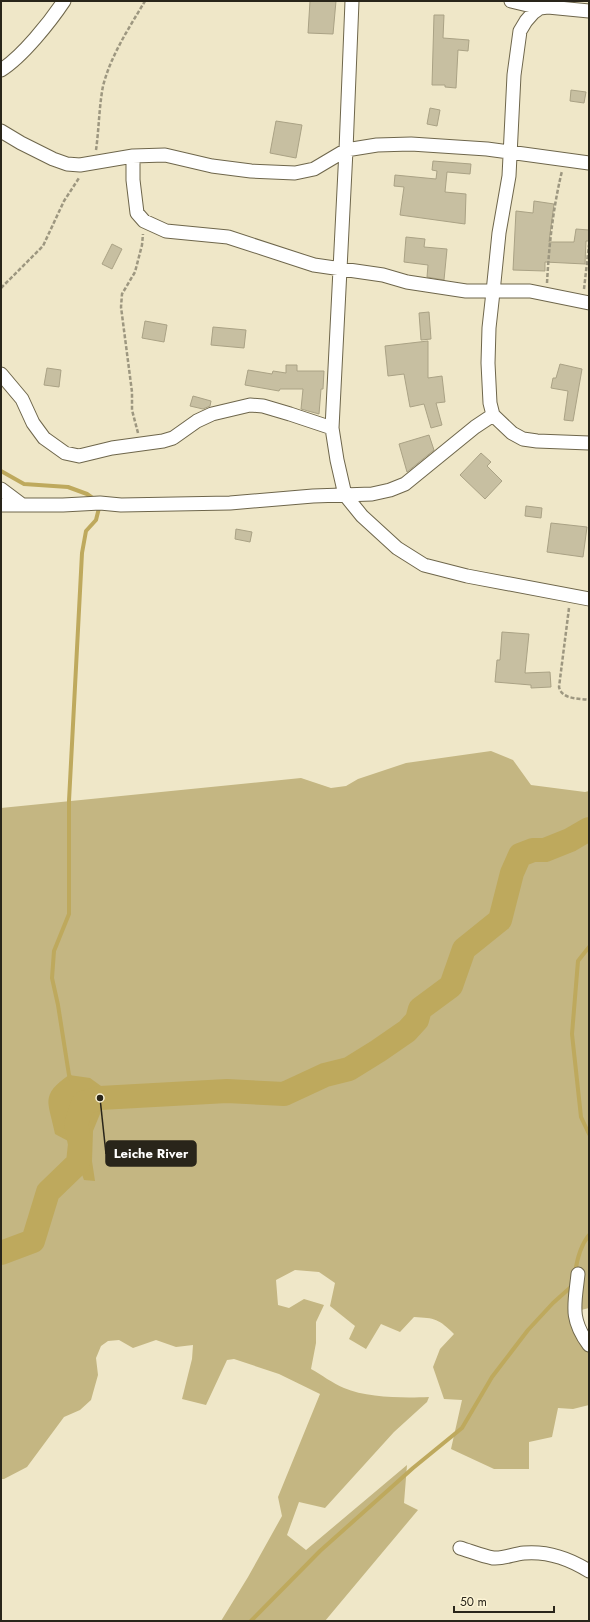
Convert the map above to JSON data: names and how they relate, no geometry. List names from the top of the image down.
{
  "places": ["Leiche River"],
  "scale_bar": "50 m"
}
